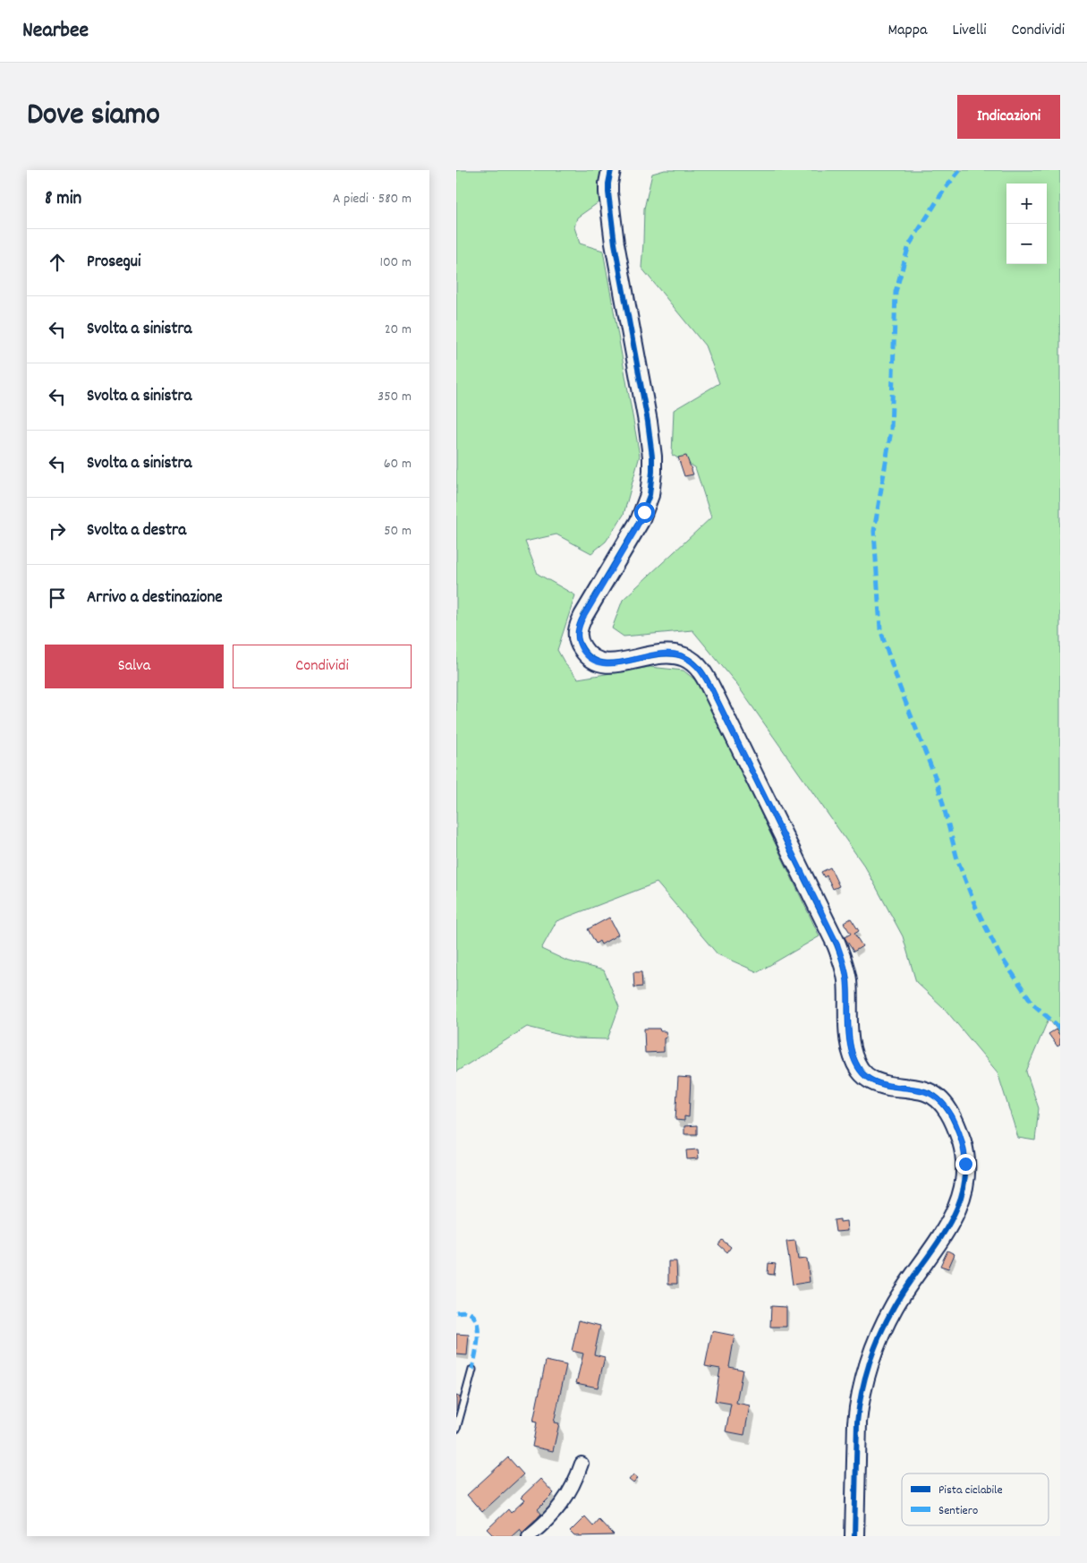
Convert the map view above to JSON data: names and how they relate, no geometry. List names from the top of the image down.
{
  "legend": ["Pista ciclabile", "Sentiero"],
  "page": {
    "header": "Nearbee",
    "nav": ["Mappa", "Livelli", "Condividi"],
    "title": "Dove siamo",
    "buttons": [
      "Indicazioni",
      ["Salva", "Condividi"]
    ],
    "heading": ["8 min", "A piedi · 580 m"],
    "map_buttons": ["+", "−"],
    "list": [
      ["Prosegui", "100 m"],
      ["Svolta a sinistra", "20 m"],
      ["Svolta a sinistra", "350 m"],
      ["Svolta a sinistra", "60 m"],
      ["Svolta a destra", "50 m"],
      "Arrivo a destinazione"
    ]
  }
}
